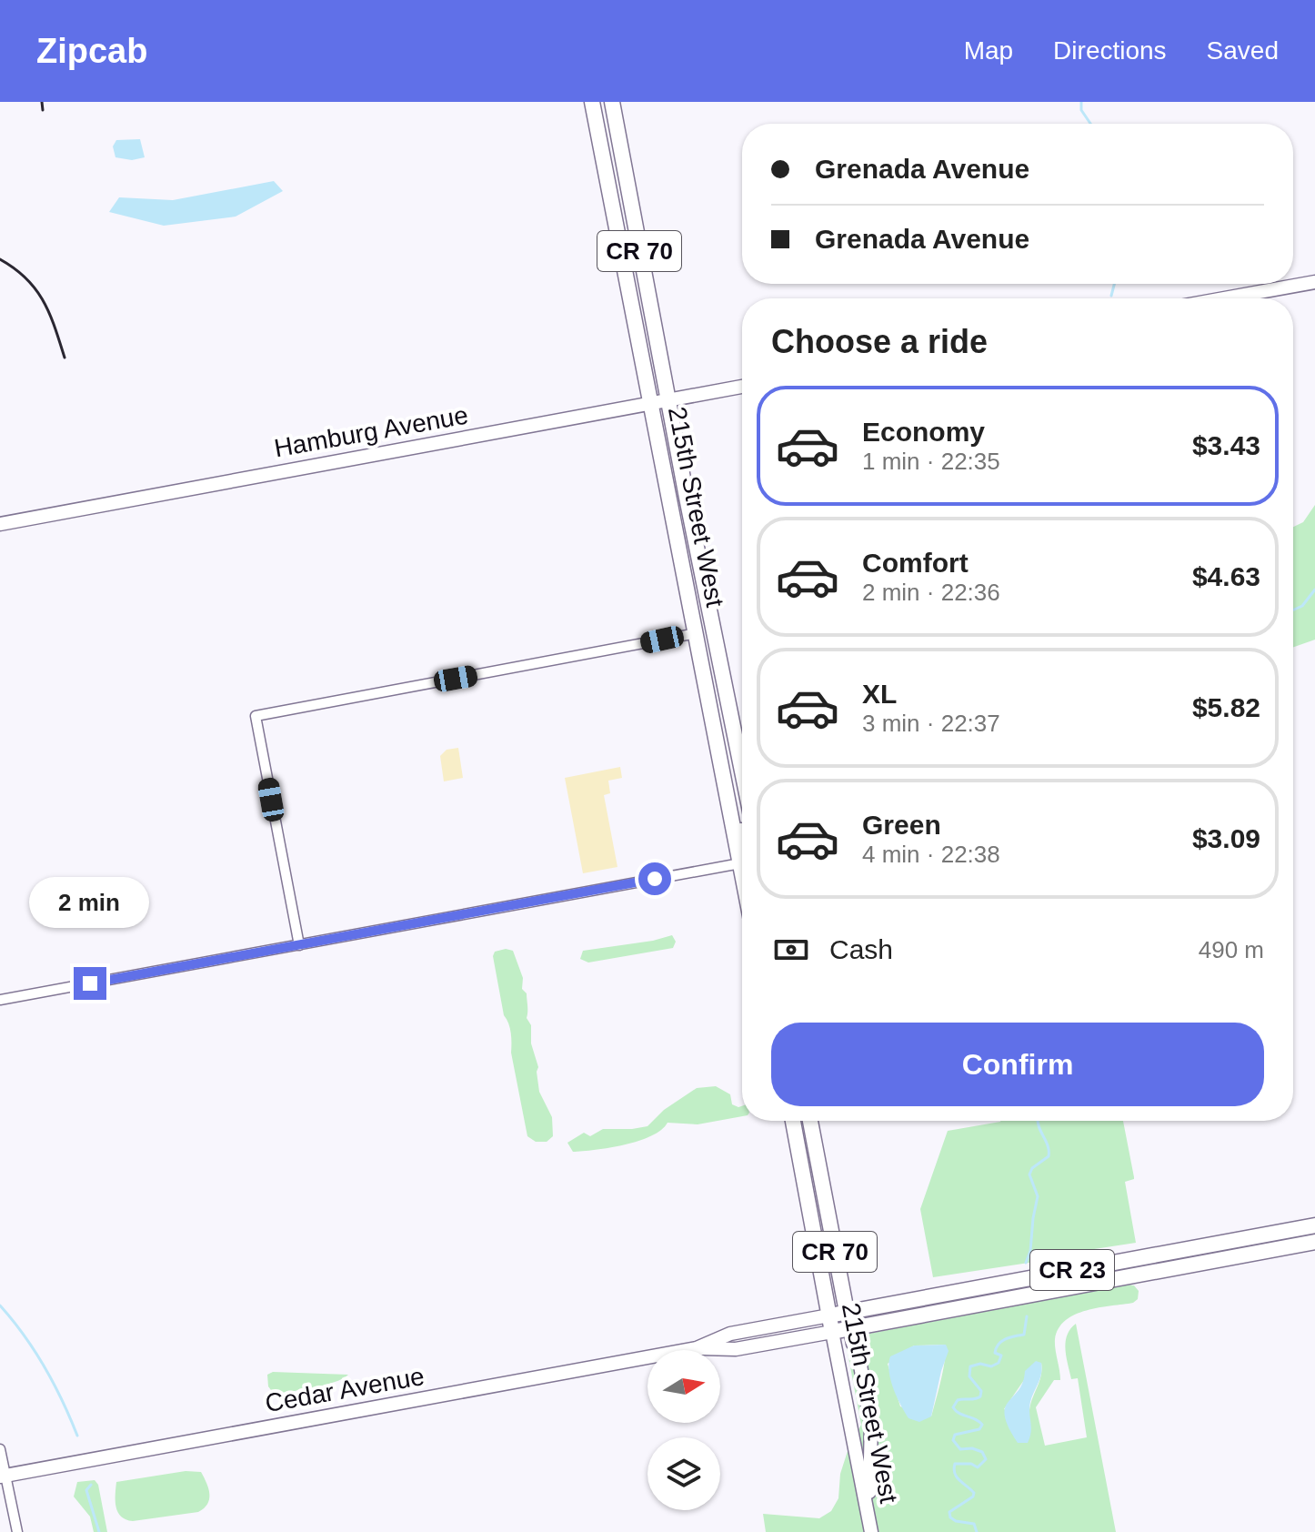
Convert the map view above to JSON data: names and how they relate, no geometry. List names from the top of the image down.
{
  "streets": {
    "main road": [
      "CR 70",
      "215th Street West",
      "CR 23",
      "Cedar Avenue"
    ],
    "street": ["Hamburg Avenue"]
  },
  "crossings": [
    ["Hamburg Avenue", "215th Street West"],
    ["215th Street West", "Cedar Avenue"]
  ],
  "north": "right",
  "page": {
    "header": "Zipcab",
    "nav": ["Map", "Directions", "Saved"],
    "banner": ["Grenada Avenue", "Grenada Avenue"],
    "heading": "Choose a ride",
    "list": [
      {
        "name": "Economy",
        "note": "1 min · 22:35",
        "value": "$3.43"
      },
      {
        "name": "Comfort",
        "note": "2 min · 22:36",
        "value": "$4.63"
      },
      {
        "name": "XL",
        "note": "3 min · 22:37",
        "value": "$5.82"
      },
      {
        "name": "Green",
        "note": "4 min · 22:38",
        "value": "$3.09"
      }
    ],
    "bubble": "2 min",
    "pay": ["Cash", "490 m"],
    "buttons": "Confirm"
  }
}
